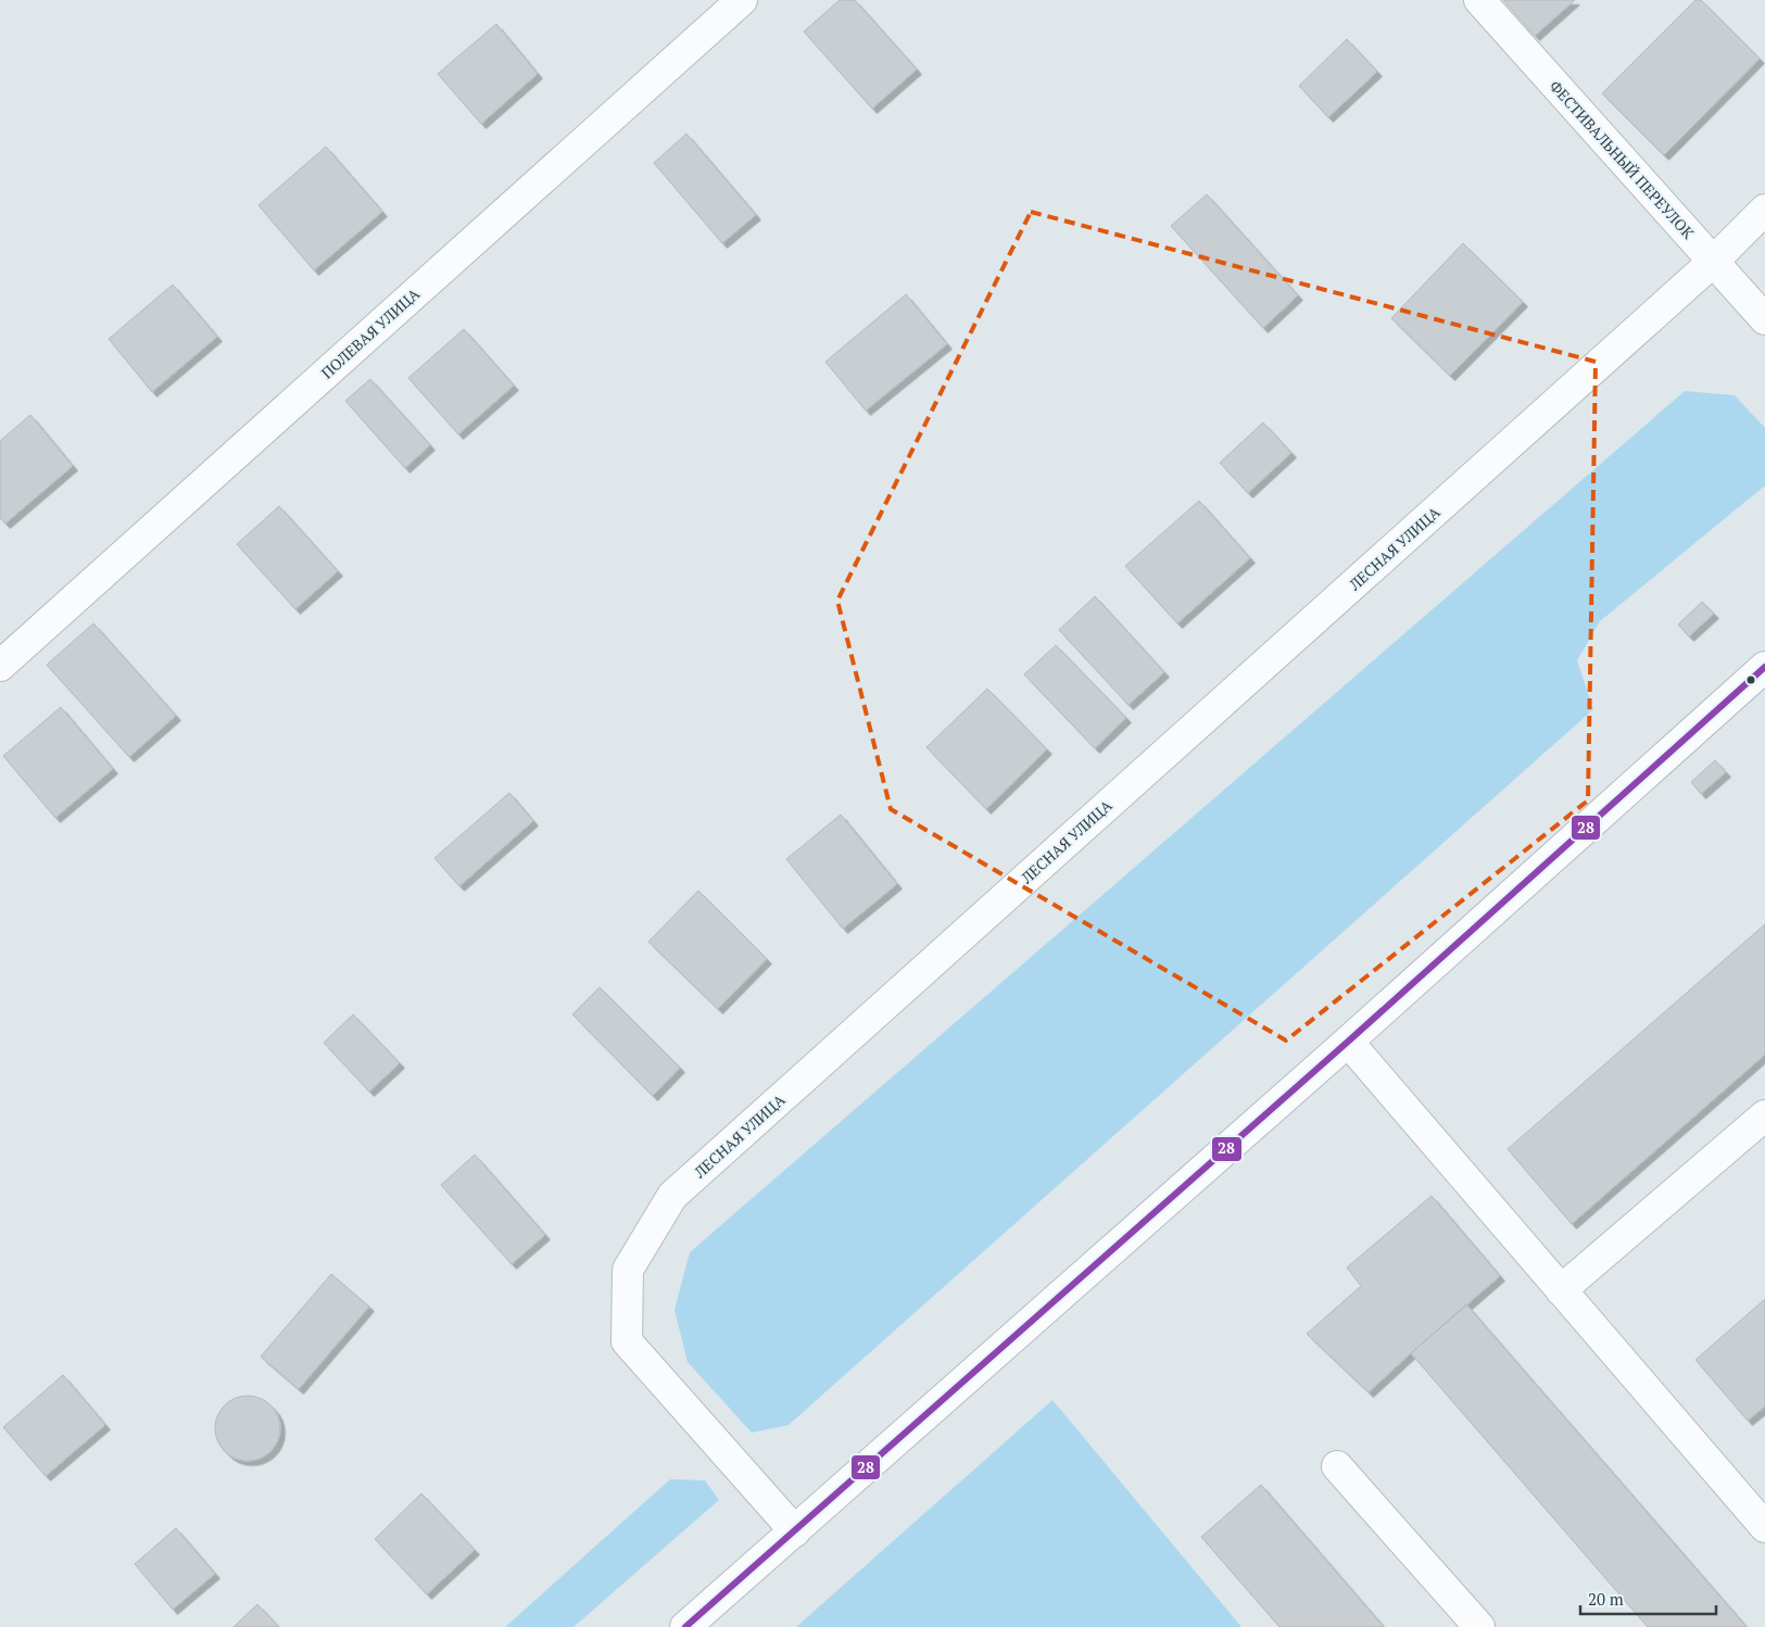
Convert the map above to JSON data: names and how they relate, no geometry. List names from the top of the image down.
{
  "streets": {
    "street": ["ФЕСТИВАЛЬНЫЙ ПЕРЕУЛОК", "ПОЛЕВАЯ УЛИЦА", "ЛЕСНАЯ УЛИЦА"]
  },
  "crossings": [
    ["ФЕСТИВАЛЬНЫЙ ПЕРЕУЛОК", "ЛЕСНАЯ УЛИЦА"]
  ],
  "lines": ["transit line 28"],
  "scale_bar": "20 m"
}
